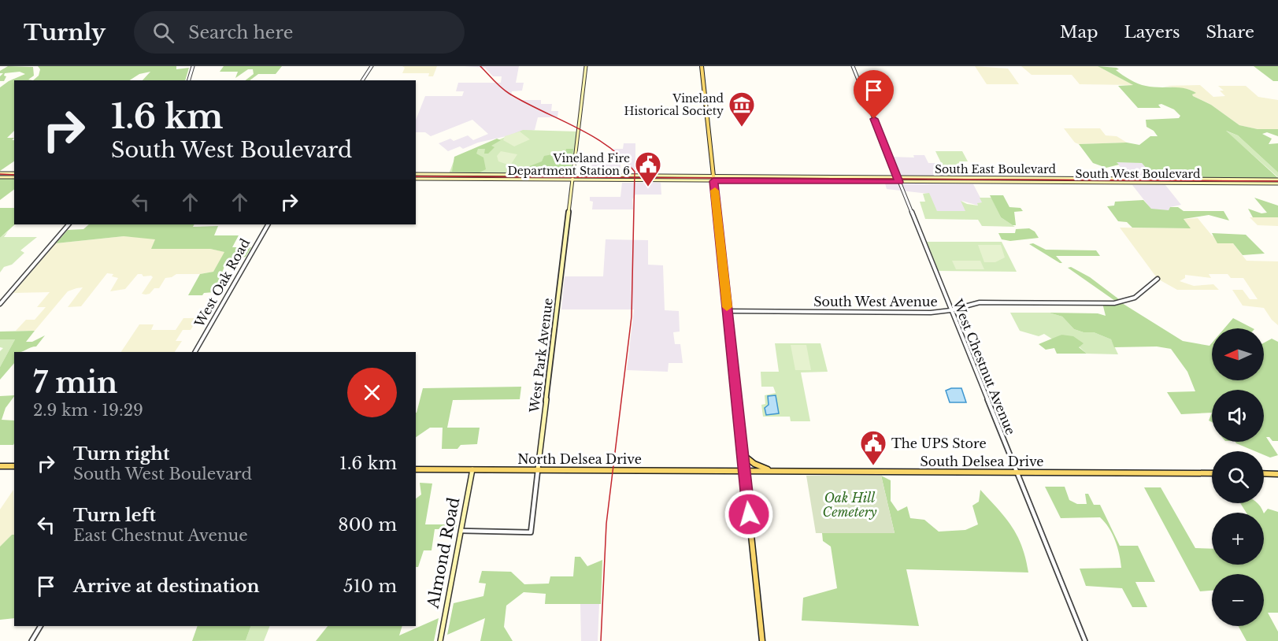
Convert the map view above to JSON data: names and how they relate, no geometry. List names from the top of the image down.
{
  "streets": {
    "main road": [
      "South East Boulevard",
      "South West Boulevard",
      "West Park Avenue",
      "North Delsea Drive",
      "South Delsea Drive",
      "Almond Road"
    ],
    "street": ["West Oak Road", "South West Avenue", "West Chestnut Avenue"]
  },
  "crossings": [
    ["South East Boulevard", "South West Boulevard"],
    ["South East Boulevard", "West Park Avenue"],
    ["South East Boulevard", "West Chestnut Avenue"],
    ["South West Boulevard", "West Park Avenue"],
    ["South West Boulevard", "West Chestnut Avenue"],
    ["South West Avenue", "West Chestnut Avenue"],
    ["West Park Avenue", "North Delsea Drive"],
    ["West Park Avenue", "Almond Road"],
    ["West Chestnut Avenue", "South Delsea Drive"],
    ["North Delsea Drive", "South Delsea Drive"],
    ["North Delsea Drive", "Almond Road"]
  ],
  "parks": ["Oak Hill Cemetery"],
  "places": {
    "museum": ["Vineland Historical Society"],
    "public building": ["Vineland Fire Department Station 6", "The UPS Store"]
  },
  "north": "left",
  "page": {
    "header": "Turnly",
    "search": "Search here",
    "nav": ["Map", "Layers", "Share"],
    "turn": ["1.6 km", "South West Boulevard"],
    "map_buttons": ["+", "−"],
    "heading": ["7 min", "2.9 km · 19:29"],
    "list": [
      {
        "name": "Turn right",
        "note": "South West Boulevard",
        "value": "1.6 km"
      },
      {
        "name": "Turn left",
        "note": "East Chestnut Avenue",
        "value": "800 m"
      },
      {
        "name": "Arrive at destination",
        "value": "510 m"
      }
    ]
  }
}
